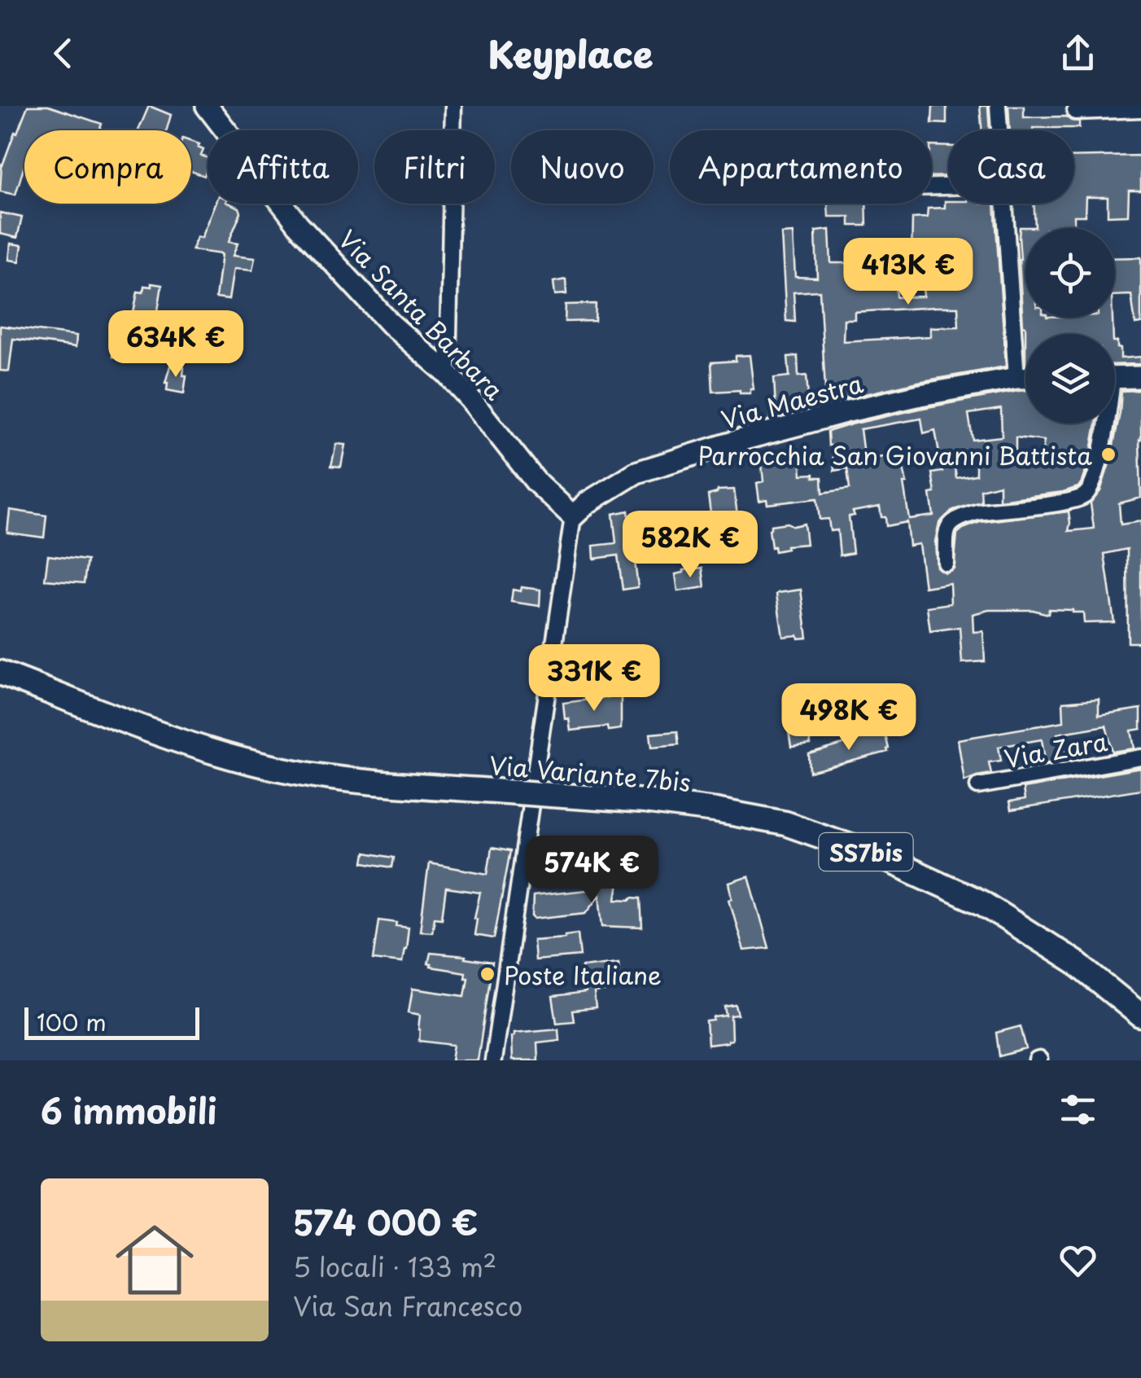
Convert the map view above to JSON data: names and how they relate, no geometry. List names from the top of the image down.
{
  "streets": {
    "main road": ["Via Variante 7bis", "SS7bis"],
    "street": ["Via Santa Barbara", "Via Maestra", "Via Zara"]
  },
  "crossings": [
    ["Via Santa Barbara", "Via Maestra"]
  ],
  "places": ["Parrocchia San Giovanni Battista", "Poste Italiane"],
  "scale_bar": "100 m",
  "page": {
    "header": "Keyplace",
    "chip": [
      "Compra",
      "Affitta",
      "Filtri",
      "Nuovo",
      "Appartamento",
      "Casa"
    ],
    "price": [
      "413K €",
      "634K €",
      "582K €",
      "331K €",
      "498K €",
      "574K €"
    ],
    "scale": "100 m",
    "heading": "6 immobili",
    "list": [
      {
        "name": "574 000 €",
        "note": "5 locali · 133 m² · Via San Francesco"
      }
    ]
  }
}
